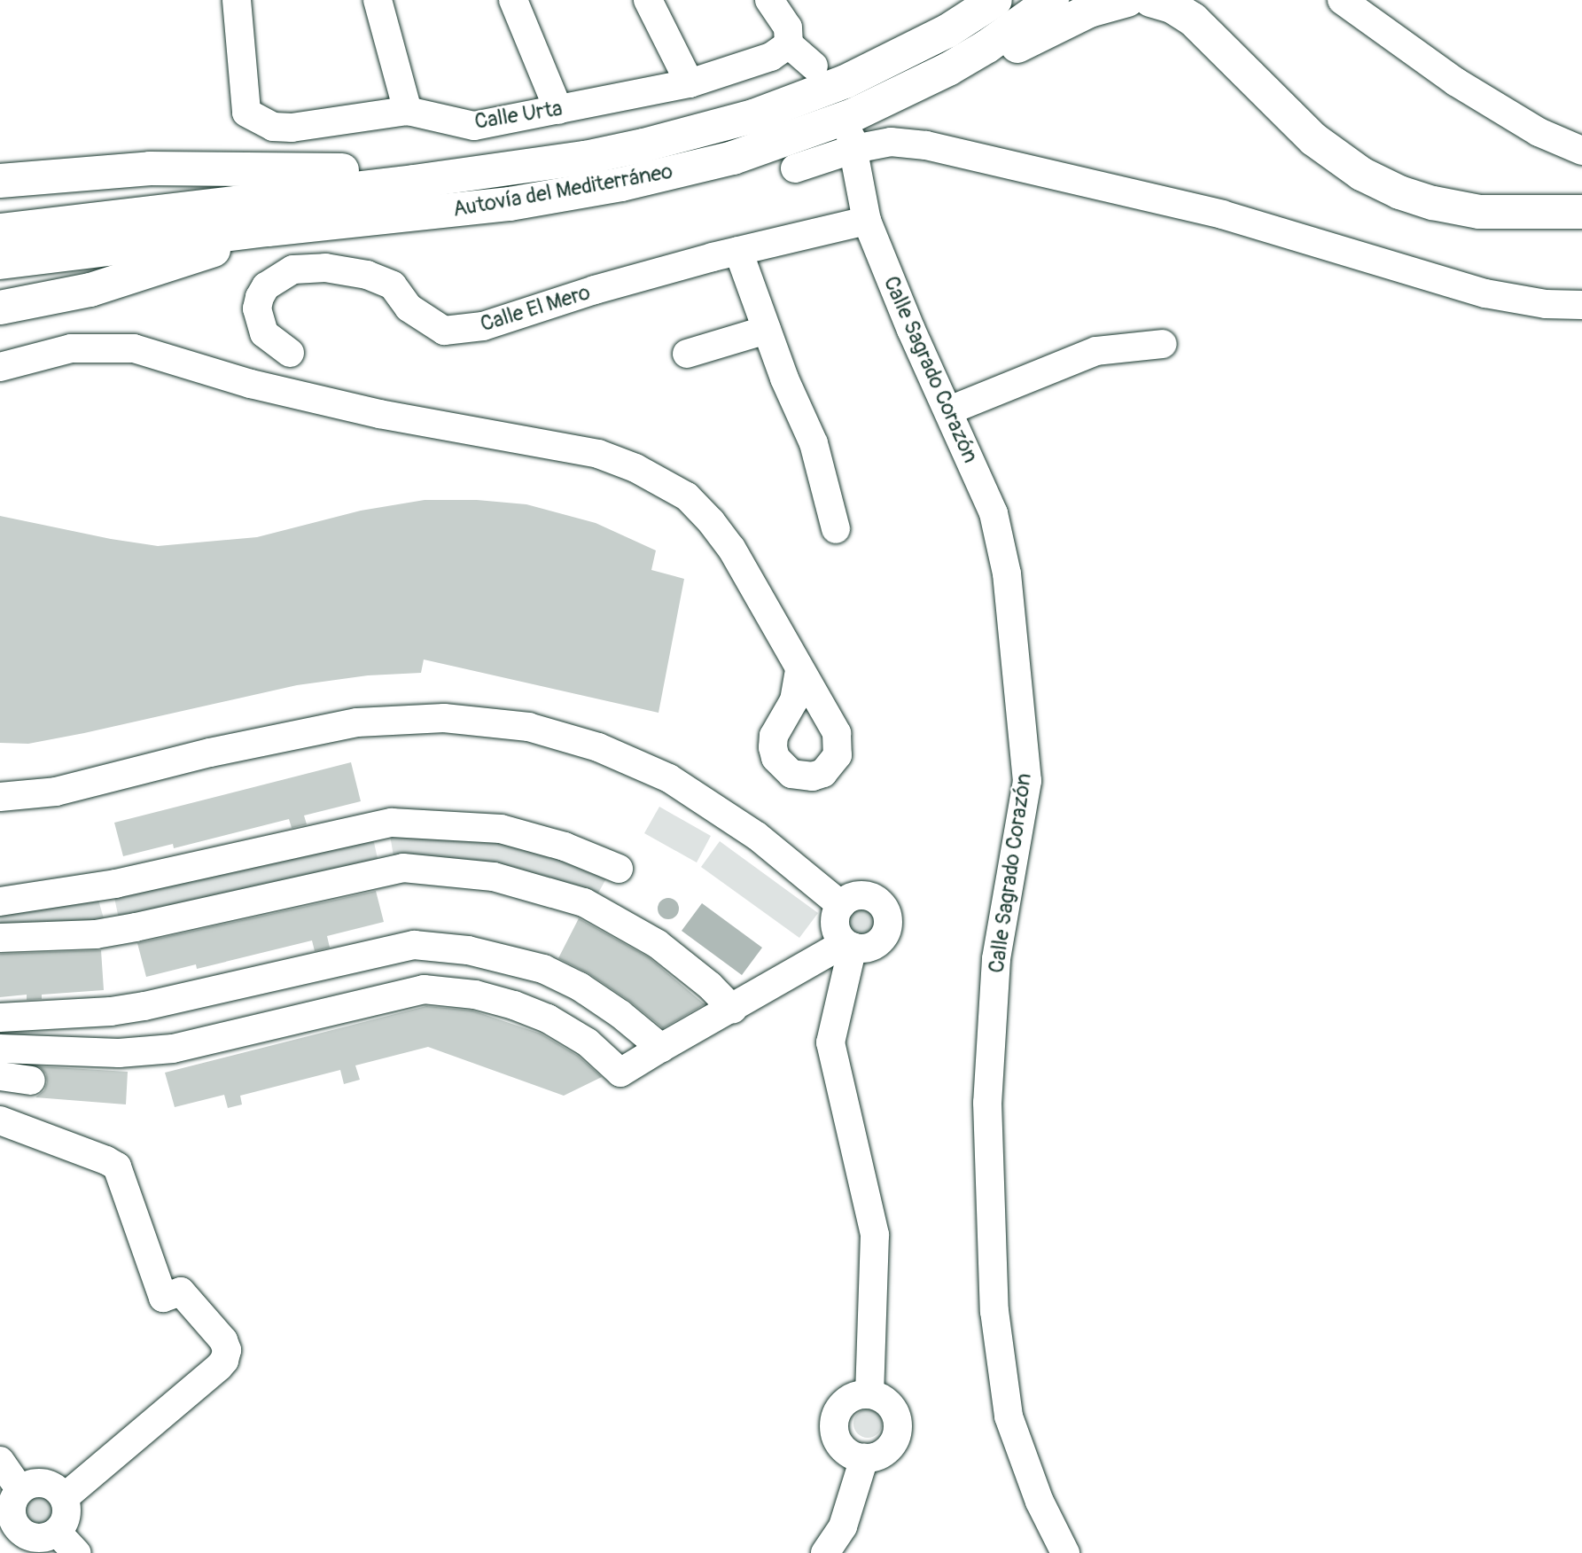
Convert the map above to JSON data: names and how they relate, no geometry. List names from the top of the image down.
{
  "streets": {
    "highway": ["Autovía del Mediterráneo"],
    "street": ["Calle Urta", "Calle El Mero", "Calle Sagrado Corazón"]
  },
  "crossings": [
    ["Calle El Mero", "Calle Sagrado Corazón"]
  ]
}
